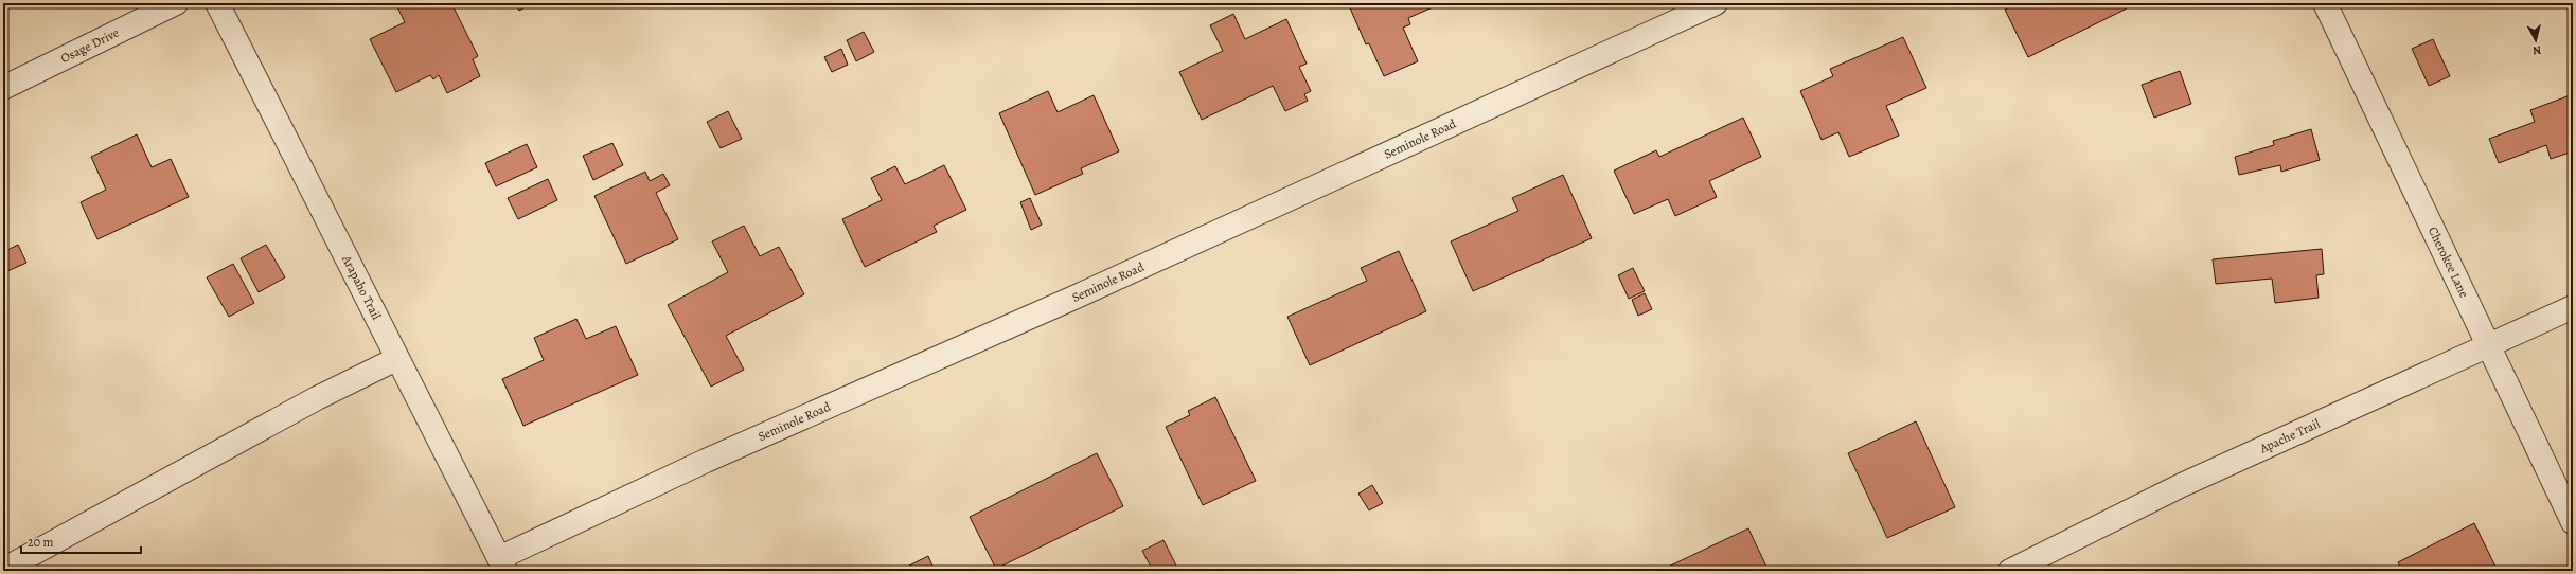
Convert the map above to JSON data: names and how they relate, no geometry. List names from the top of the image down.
{
  "streets": {
    "street": [
      "Osage Drive",
      "Seminole Road",
      "Cherokee Lane",
      "Arapaho Trail",
      "Apache Trail"
    ]
  },
  "crossings": [
    ["Seminole Road", "Arapaho Trail"],
    ["Cherokee Lane", "Apache Trail"]
  ],
  "scale_bar": "20 m",
  "north": "bottom"
}
